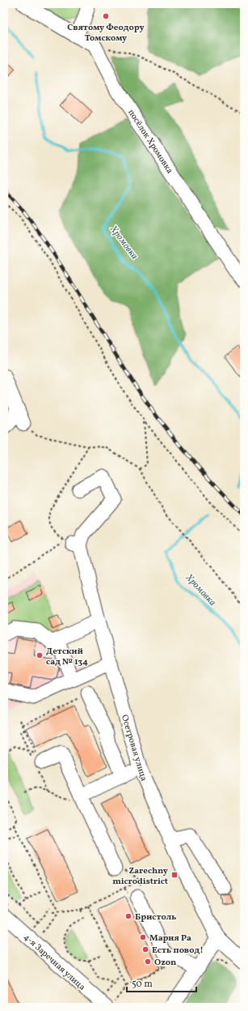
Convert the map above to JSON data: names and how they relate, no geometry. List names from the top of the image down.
{
  "streets": {
    "street": ["посёлок Хромовка", "Осетровая улица", "4-я Заречная улица"]
  },
  "water": ["Хромовка"],
  "places": {
    "other": [
      "Святому Феодору Томскому",
      "Детский сад № 134",
      "Бристоль",
      "Мария Ра",
      "Есть повод!",
      "Ozon"
    ],
    "transit": ["Zarechny microdistrict"]
  },
  "scale_bar": "50 m"
}
